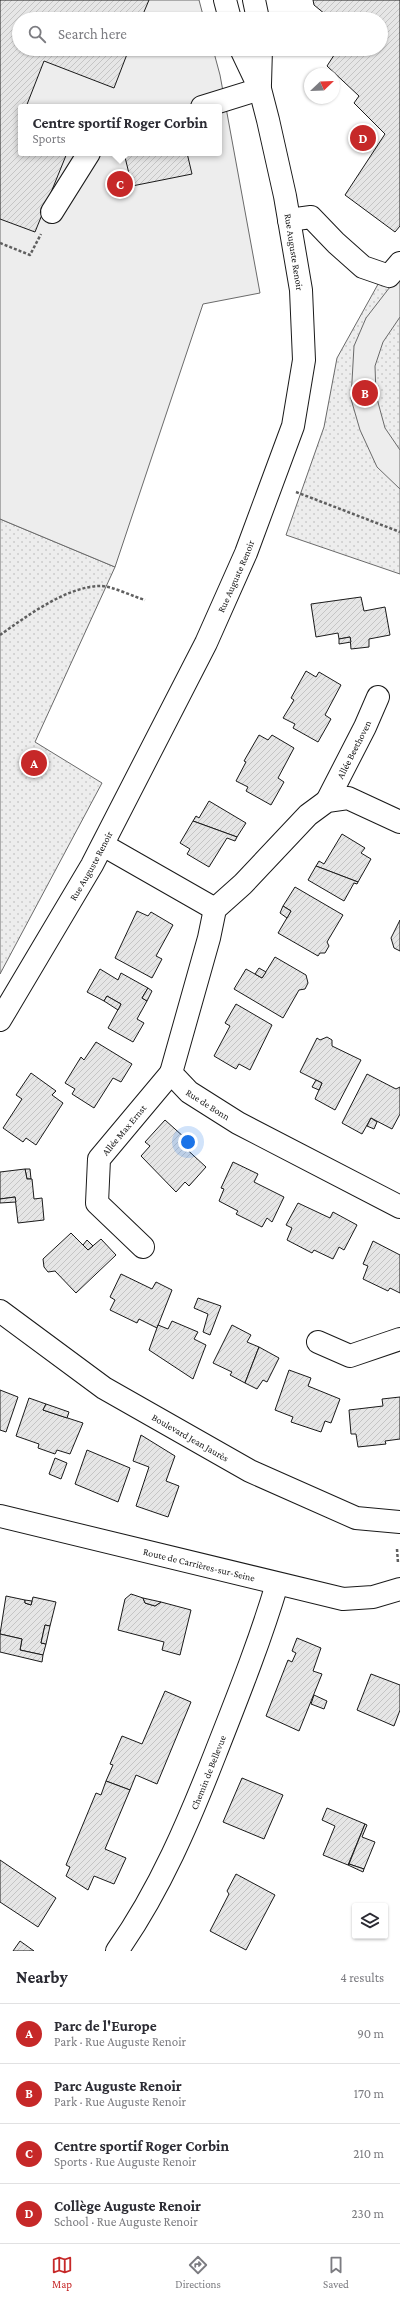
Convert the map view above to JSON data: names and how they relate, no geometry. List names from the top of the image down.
{
  "streets": {
    "street": [
      "Rue Auguste Renoir",
      "Allée Beethoven",
      "Rue de Bonn",
      "Allée Max Ernst",
      "Boulevard Jean Jaurès",
      "Route de Carrières-sur-Seine",
      "Chemin de Bellevue"
    ]
  },
  "crossings": [
    ["Rue de Bonn", "Allée Max Ernst"],
    ["Route de Carrières-sur-Seine", "Chemin de Bellevue"]
  ],
  "north": "top right",
  "page": {
    "search": "Search here",
    "popup": ["Centre sportif Roger Corbin", "Sports"],
    "pins": [
      "D",
      "C",
      "B",
      "A"
    ],
    "heading": ["Nearby", "4 results"],
    "list": [
      {
        "mark": "A",
        "name": "Parc de l'Europe",
        "note": "Park · Rue Auguste Renoir",
        "value": "90 m"
      },
      {
        "mark": "B",
        "name": "Parc Auguste Renoir",
        "note": "Park · Rue Auguste Renoir",
        "value": "170 m"
      },
      {
        "mark": "C",
        "name": "Centre sportif Roger Corbin",
        "note": "Sports · Rue Auguste Renoir",
        "value": "210 m"
      },
      {
        "mark": "D",
        "name": "Collège Auguste Renoir",
        "note": "School · Rue Auguste Renoir",
        "value": "230 m"
      }
    ],
    "nav": ["Map", "Directions", "Saved"]
  }
}
